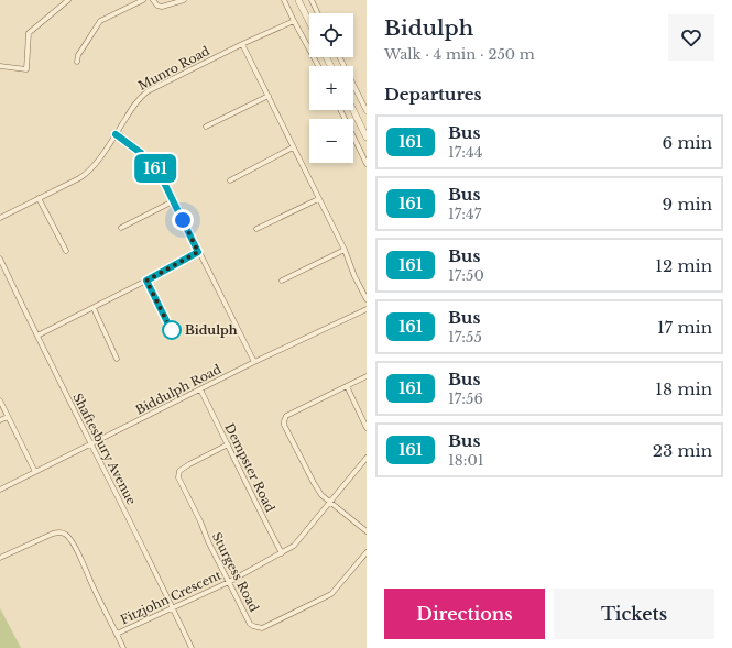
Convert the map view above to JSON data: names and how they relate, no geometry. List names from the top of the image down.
{
  "streets": {
    "street": [
      "Munro Road",
      "Biddulph Road",
      "Shaftesbury Avenue",
      "Dempster Road",
      "Sturgess Road",
      "Fitzjohn Crescent"
    ]
  },
  "crossings": [
    ["Biddulph Road", "Shaftesbury Avenue"],
    ["Biddulph Road", "Dempster Road"],
    ["Shaftesbury Avenue", "Fitzjohn Crescent"],
    ["Dempster Road", "Sturgess Road"],
    ["Dempster Road", "Fitzjohn Crescent"],
    ["Sturgess Road", "Fitzjohn Crescent"]
  ],
  "places": ["Bidulph"],
  "lines": ["bus line 161"],
  "page": {
    "on_map": "161",
    "heading": [
      ["Bidulph", "Walk · 4 min · 250 m"],
      "Departures"
    ],
    "map_buttons": ["+", "−"],
    "list": [
      {
        "mark": "161",
        "name": "Bus",
        "note": "17:44",
        "value": "6 min"
      },
      {
        "mark": "161",
        "name": "Bus",
        "note": "17:47",
        "value": "9 min"
      },
      {
        "mark": "161",
        "name": "Bus",
        "note": "17:50",
        "value": "12 min"
      },
      {
        "mark": "161",
        "name": "Bus",
        "note": "17:55",
        "value": "17 min"
      },
      {
        "mark": "161",
        "name": "Bus",
        "note": "17:56",
        "value": "18 min"
      },
      {
        "mark": "161",
        "name": "Bus",
        "note": "18:01",
        "value": "23 min"
      }
    ],
    "buttons": ["Directions", "Tickets"]
  }
}
